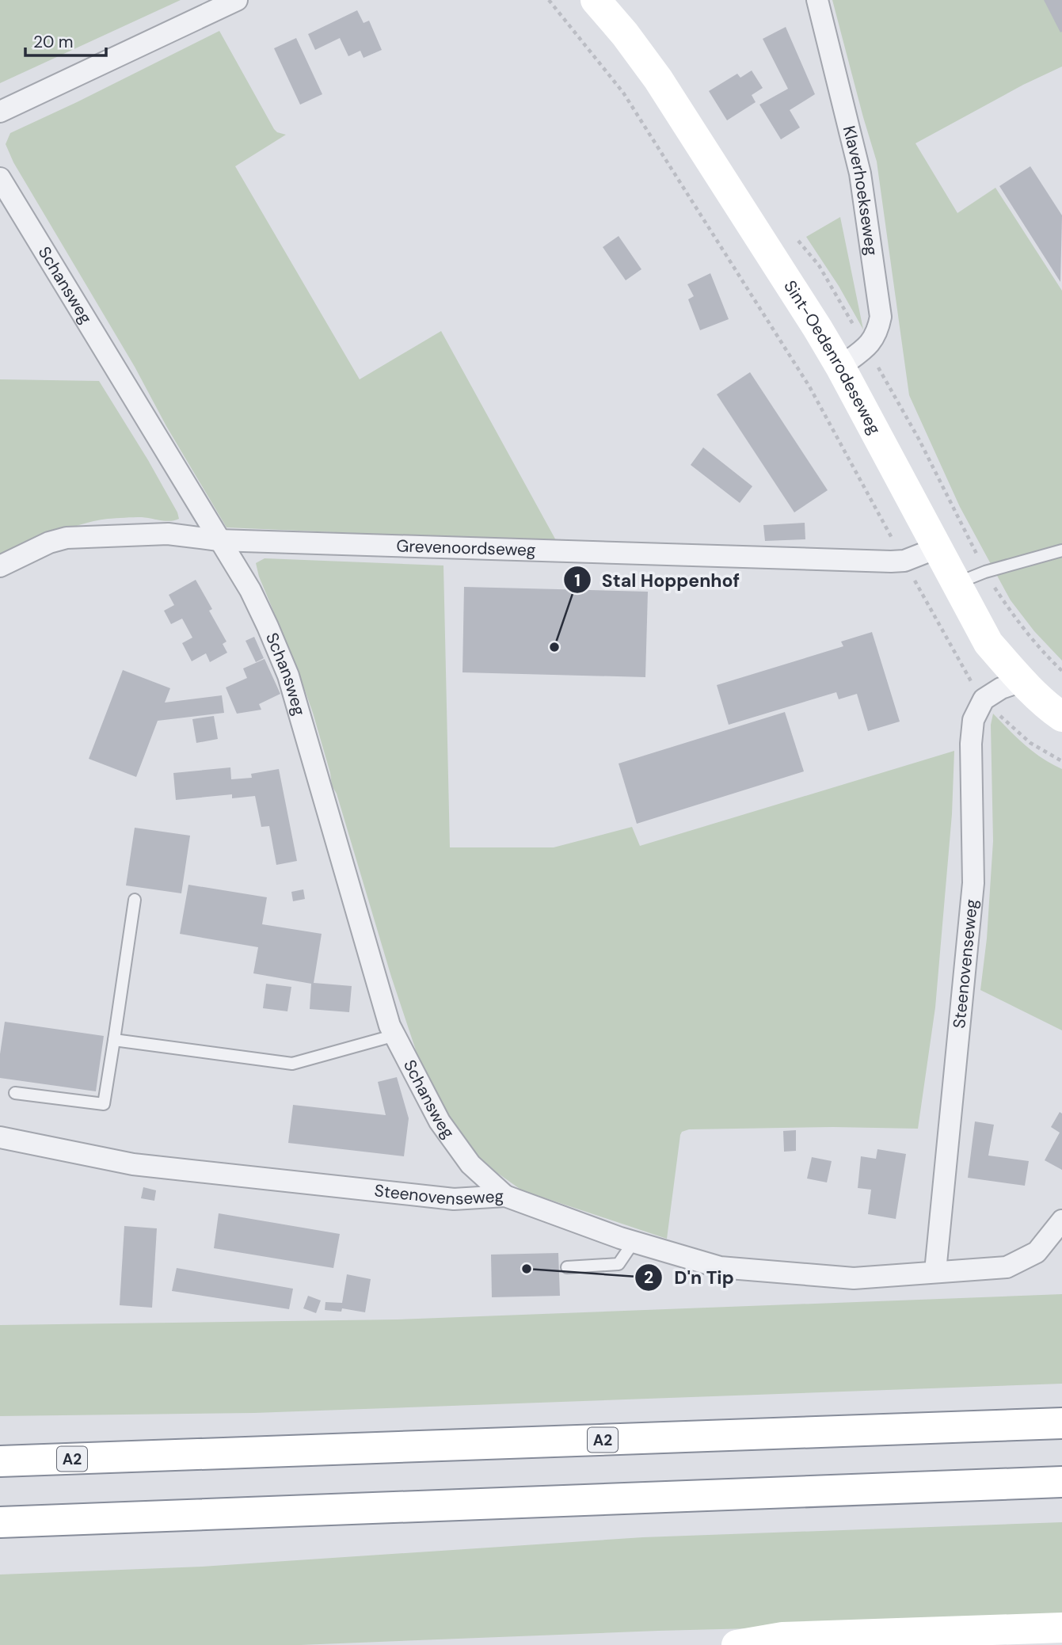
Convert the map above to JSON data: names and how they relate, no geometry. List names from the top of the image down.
{
  "streets": {
    "main road": ["Sint-Oedenrodeseweg", "A2"],
    "street": [
      "Klaverhoekseweg",
      "Schansweg",
      "Grevenoordseweg",
      "Steenovenseweg"
    ]
  },
  "crossings": [
    ["Klaverhoekseweg", "Sint-Oedenrodeseweg"],
    ["Schansweg", "Grevenoordseweg"],
    ["Schansweg", "Steenovenseweg"],
    ["Sint-Oedenrodeseweg", "Grevenoordseweg"],
    ["Sint-Oedenrodeseweg", "Steenovenseweg"]
  ],
  "places": ["Stal Hoppenhof", "D'n Tip"],
  "scale_bar": "20 m"
}
